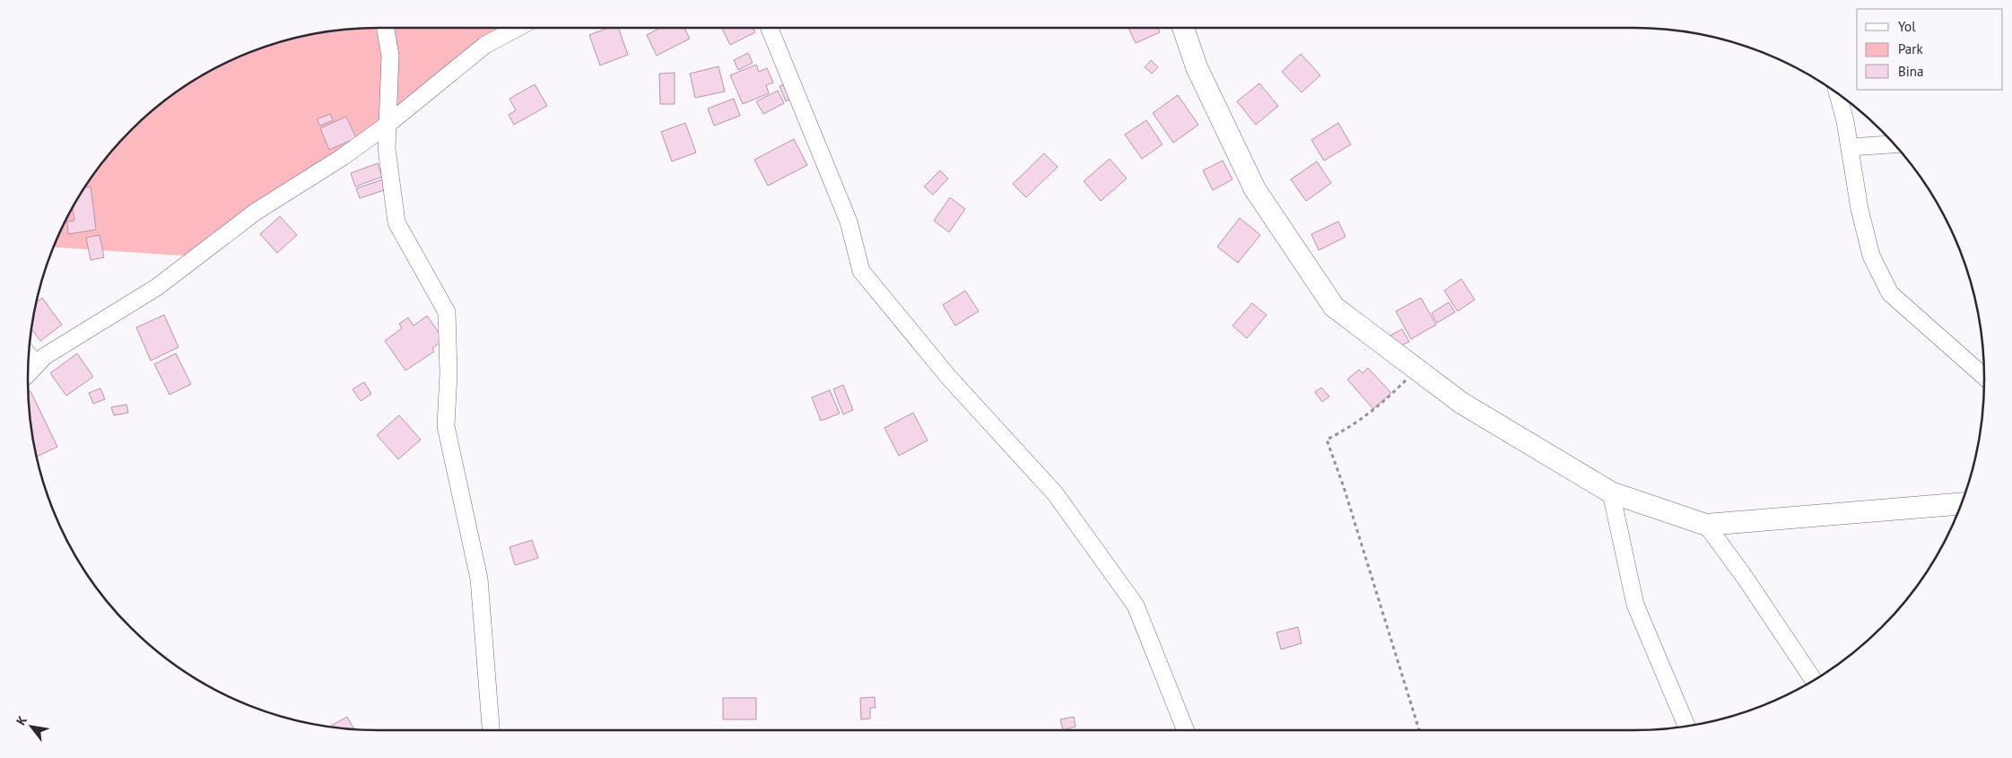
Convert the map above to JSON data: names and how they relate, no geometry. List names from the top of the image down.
{
  "legend": ["Yol", "Park", "Bina"],
  "north": "top left"
}
